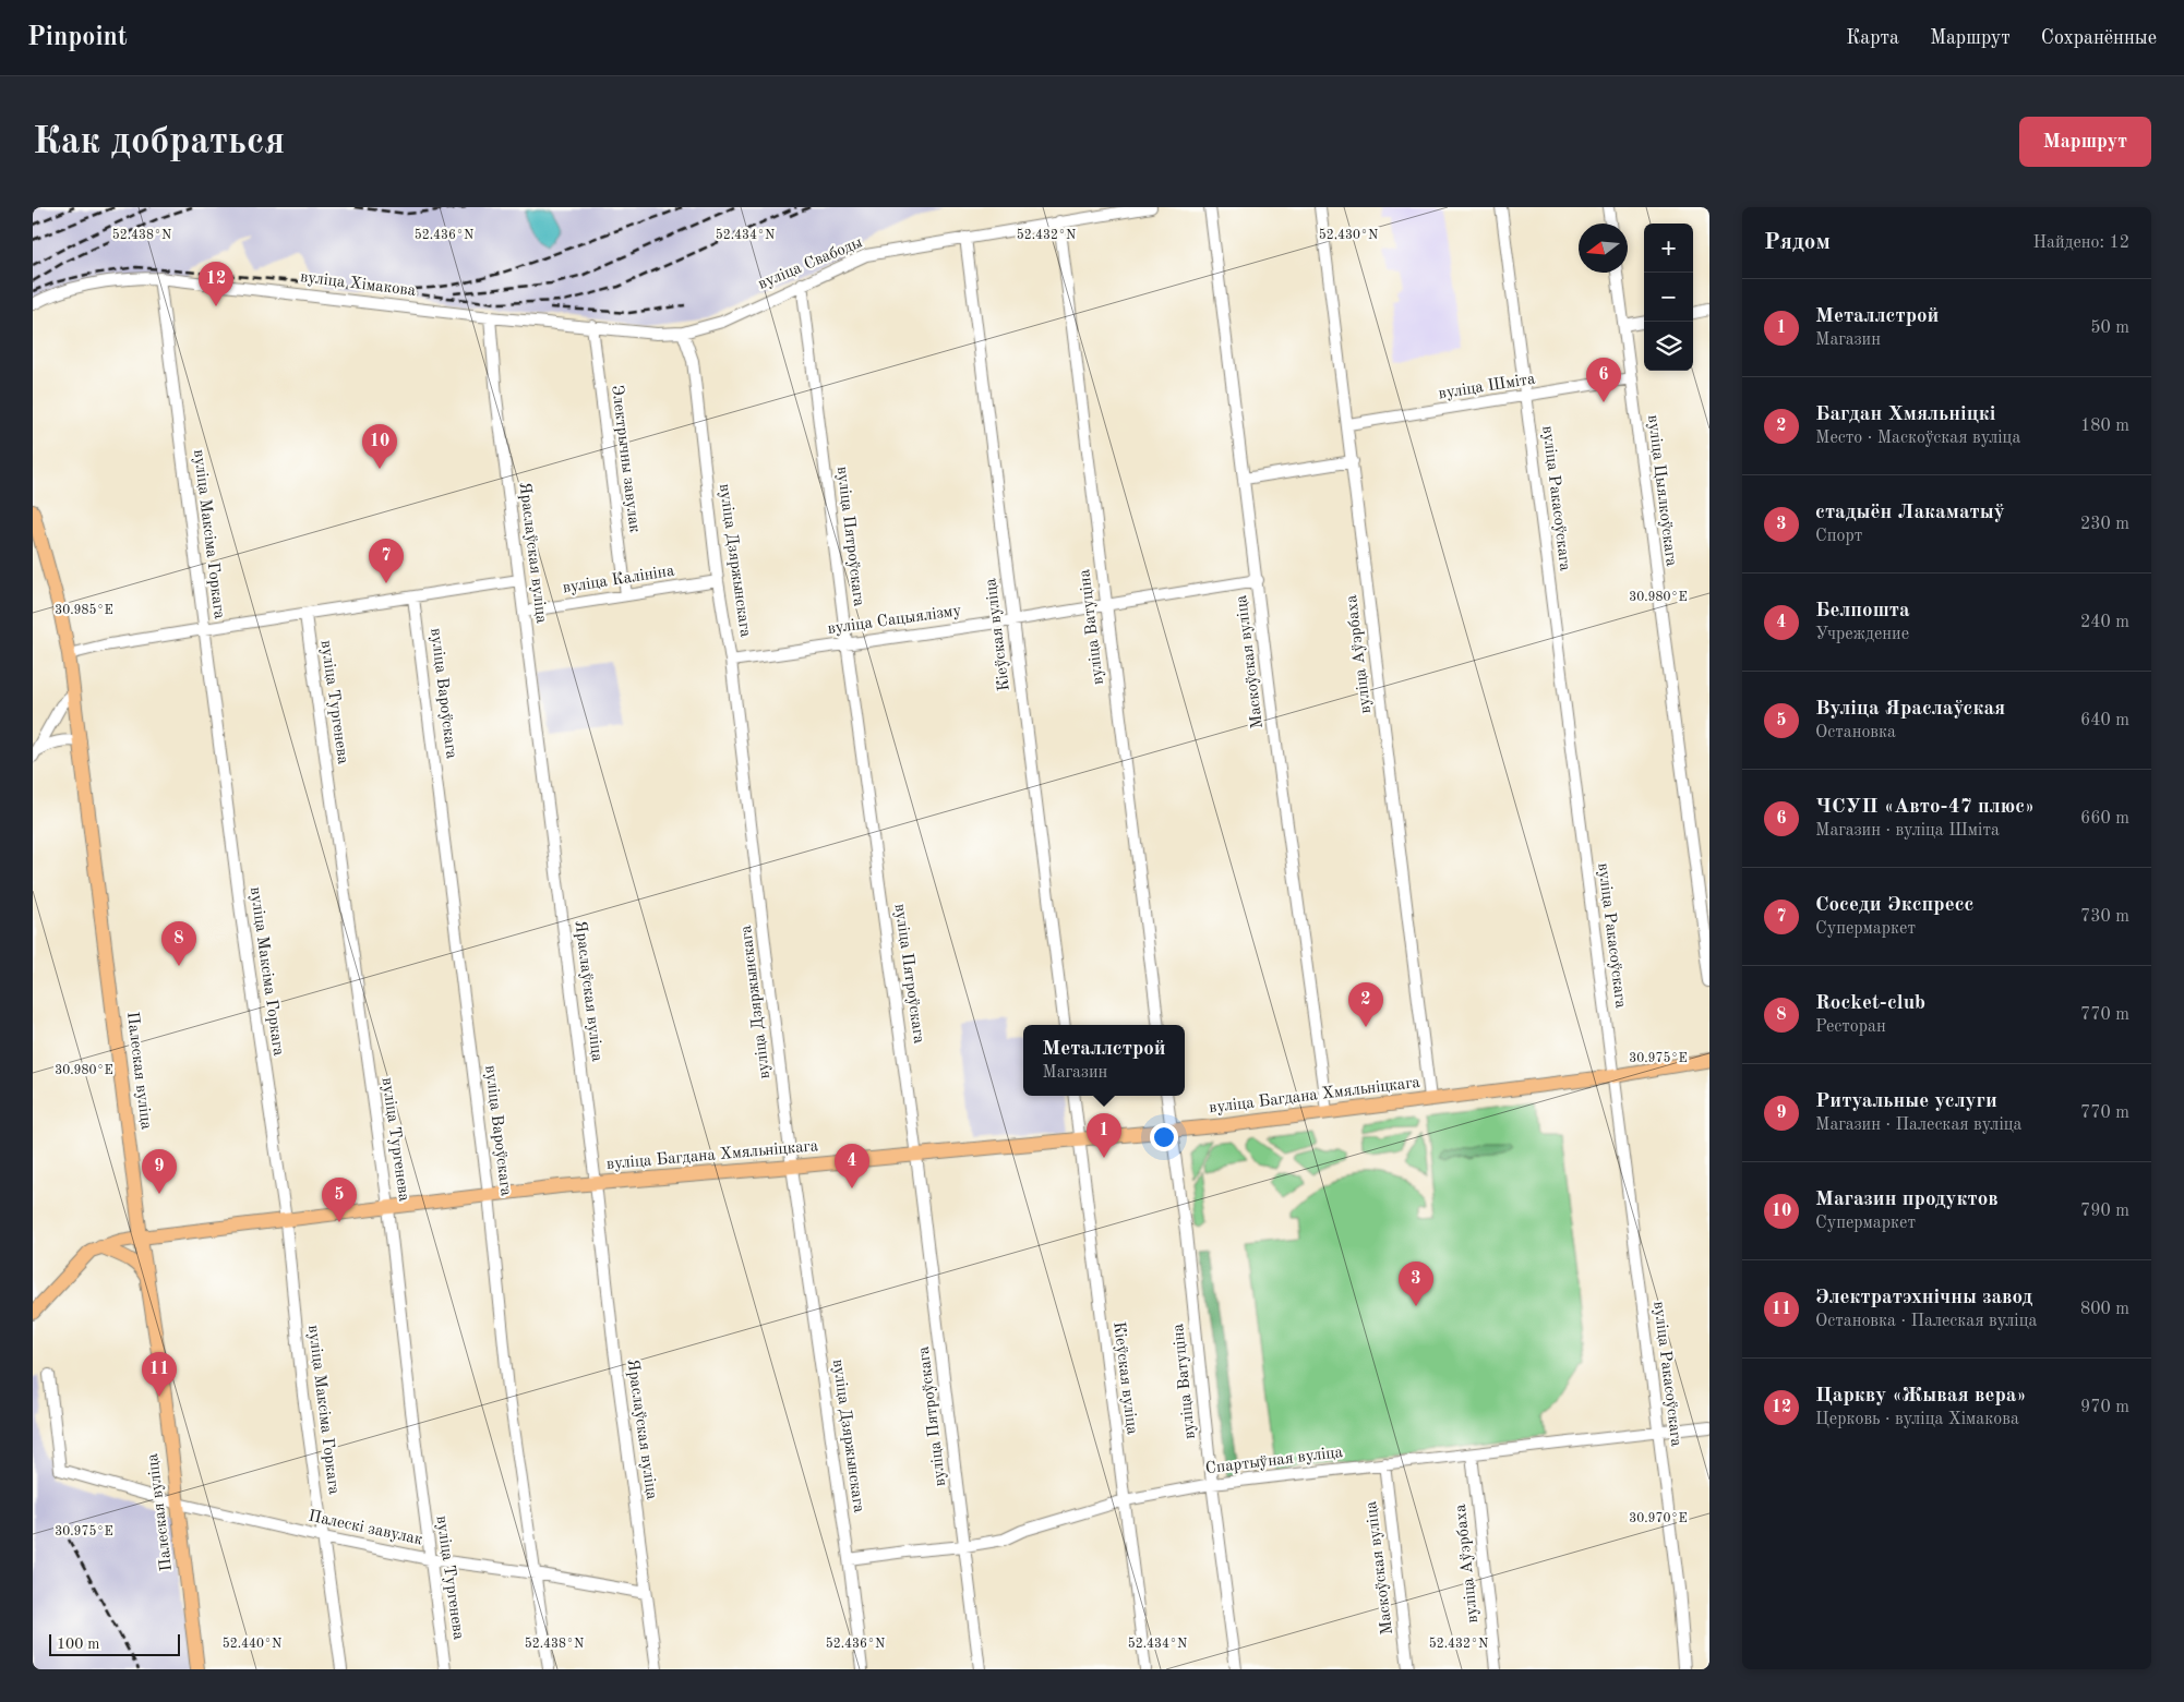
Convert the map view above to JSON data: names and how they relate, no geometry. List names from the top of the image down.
{
  "streets": {
    "main road": ["Палеская вуліца", "вуліца Багдана Хмяльніцкага"],
    "street": [
      "вуліца Свабоды",
      "вуліца Хімакова",
      "вуліца Шміта",
      "Электрычны завулак",
      "вуліца Цыялкоўскага",
      "вуліца Ракасоўскага",
      "вуліца Максіма Горкага",
      "вуліца Пятроўскага",
      "Яраслаўская вуліца",
      "вуліца Дзяржынскага",
      "вуліца Калініна",
      "вуліца Сацыялізму",
      "вуліца Ватуціна",
      "Кіеўская вуліца",
      "вуліца Аўэрбаха",
      "Маскоўская вуліца",
      "вуліца Вароўскага",
      "вуліца Тургенева",
      "Спартыўная вуліца",
      "Палескі завулак"
    ]
  },
  "crossings": [
    ["вуліца Свабоды", "вуліца Хімакова"],
    ["вуліца Свабоды", "вуліца Пятроўскага"],
    ["вуліца Свабоды", "вуліца Дзяржынскага"],
    ["вуліца Свабоды", "вуліца Ватуціна"],
    ["вуліца Свабоды", "Кіеўская вуліца"],
    ["вуліца Хімакова", "Электрычны завулак"],
    ["вуліца Хімакова", "вуліца Максіма Горкага"],
    ["вуліца Хімакова", "Яраслаўская вуліца"],
    ["вуліца Хімакова", "вуліца Дзяржынскага"],
    ["вуліца Шміта", "вуліца Цыялкоўскага"],
    ["вуліца Шміта", "вуліца Ракасоўскага"],
    ["вуліца Шміта", "вуліца Аўэрбаха"],
    ["Электрычны завулак", "вуліца Калініна"],
    ["вуліца Ракасоўскага", "вуліца Багдана Хмяльніцкага"],
    ["вуліца Ракасоўскага", "Спартыўная вуліца"],
    ["вуліца Максіма Горкага", "вуліца Багдана Хмяльніцкага"],
    ["вуліца Максіма Горкага", "Палескі завулак"],
    ["вуліца Пятроўскага", "вуліца Сацыялізму"],
    ["вуліца Пятроўскага", "вуліца Багдана Хмяльніцкага"],
    ["вуліца Пятроўскага", "Спартыўная вуліца"],
    ["Яраслаўская вуліца", "вуліца Калініна"],
    ["Яраслаўская вуліца", "вуліца Багдана Хмяльніцкага"],
    ["Яраслаўская вуліца", "Палескі завулак"],
    ["вуліца Дзяржынскага", "вуліца Калініна"],
    ["вуліца Дзяржынскага", "вуліца Сацыялізму"],
    ["вуліца Дзяржынскага", "вуліца Багдана Хмяльніцкага"],
    ["вуліца Дзяржынскага", "Спартыўная вуліца"],
    ["вуліца Сацыялізму", "вуліца Ватуціна"],
    ["вуліца Сацыялізму", "Кіеўская вуліца"],
    ["вуліца Сацыялізму", "Маскоўская вуліца"],
    ["вуліца Ватуціна", "вуліца Багдана Хмяльніцкага"],
    ["вуліца Ватуціна", "Спартыўная вуліца"],
    ["Кіеўская вуліца", "вуліца Багдана Хмяльніцкага"],
    ["Кіеўская вуліца", "Спартыўная вуліца"],
    ["вуліца Аўэрбаха", "вуліца Багдана Хмяльніцкага"],
    ["вуліца Аўэрбаха", "Спартыўная вуліца"],
    ["Маскоўская вуліца", "вуліца Багдана Хмяльніцкага"],
    ["Маскоўская вуліца", "Спартыўная вуліца"],
    ["вуліца Вароўскага", "вуліца Багдана Хмяльніцкага"],
    ["вуліца Вароўскага", "Палескі завулак"],
    ["вуліца Тургенева", "вуліца Багдана Хмяльніцкага"],
    ["вуліца Тургенева", "Палескі завулак"],
    ["Палеская вуліца", "вуліца Багдана Хмяльніцкага"],
    ["Палеская вуліца", "Палескі завулак"]
  ],
  "scale_bar": "100 m",
  "north": "left",
  "page": {
    "header": "Pinpoint",
    "nav": ["Карта", "Маршрут", "Сохранённые"],
    "buttons": "Маршрут",
    "title": "Как добраться",
    "heading": ["Рядом", "Найдено: 12"],
    "map_buttons": ["+", "−"],
    "pins": [
      "12",
      "6",
      "10",
      "7",
      "8",
      "2",
      "1",
      "4",
      "9",
      "5",
      "3",
      "11"
    ],
    "list": [
      {
        "mark": "1",
        "name": "Металлстрой",
        "note": "Магазин",
        "value": "50 m"
      },
      {
        "mark": "2",
        "name": "Багдан Хмяльніцкі",
        "note": "Место · Маскоўская вуліца",
        "value": "180 m"
      },
      {
        "mark": "3",
        "name": "стадыён Лакаматыў",
        "note": "Спорт",
        "value": "230 m"
      },
      {
        "mark": "4",
        "name": "Белпошта",
        "note": "Учреждение",
        "value": "240 m"
      },
      {
        "mark": "5",
        "name": "Вуліца Яраслаўская",
        "note": "Остановка",
        "value": "640 m"
      },
      {
        "mark": "6",
        "name": "ЧСУП «Авто-47 плюс»",
        "note": "Магазин · вуліца Шміта",
        "value": "660 m"
      },
      {
        "mark": "7",
        "name": "Соседи Экспресс",
        "note": "Супермаркет",
        "value": "730 m"
      },
      {
        "mark": "8",
        "name": "Rocket-club",
        "note": "Ресторан",
        "value": "770 m"
      },
      {
        "mark": "9",
        "name": "Ритуальные услуги",
        "note": "Магазин · Палеская вуліца",
        "value": "770 m"
      },
      {
        "mark": "10",
        "name": "Магазин продуктов",
        "note": "Супермаркет",
        "value": "790 m"
      },
      {
        "mark": "11",
        "name": "Электратэхнічны завод",
        "note": "Остановка · Палеская вуліца",
        "value": "800 m"
      },
      {
        "mark": "12",
        "name": "Царкву «Жывая вера»",
        "note": "Церковь · вуліца Хімакова",
        "value": "970 m"
      }
    ],
    "popup": ["Металлстрой", "Магазин"],
    "scale": "100 m"
  },
  "coordinates": [
    "52.438°N",
    "52.436°N",
    "52.434°N",
    "52.432°N",
    "52.430°N",
    "30.980°E",
    "30.985°E",
    "30.975°E",
    "30.970°E",
    "52.440°N"
  ]
}
